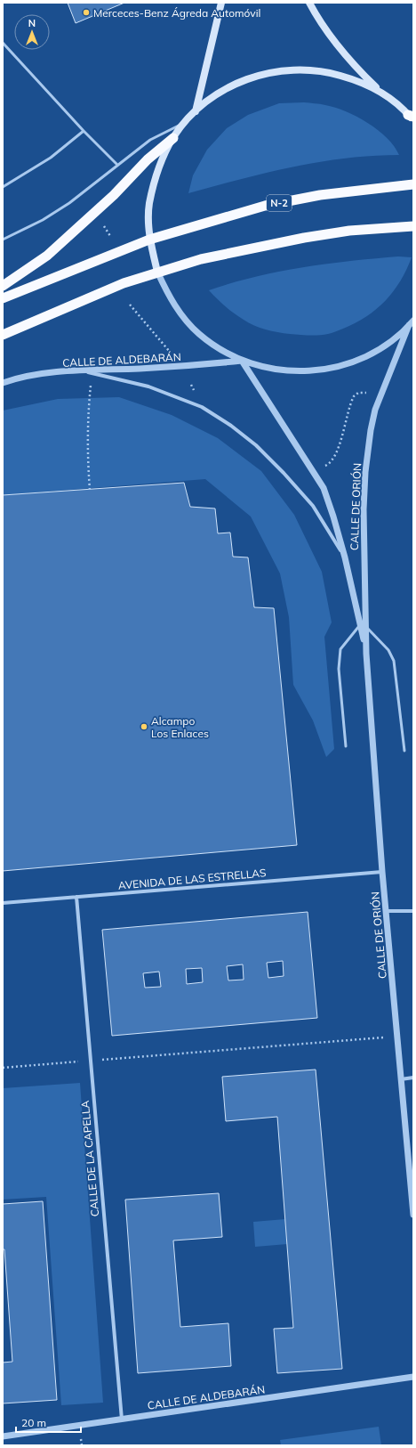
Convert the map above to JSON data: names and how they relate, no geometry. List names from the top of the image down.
{
  "streets": {
    "highway": ["N-2"],
    "street": [
      "CALLE DE ALDEBARÁN",
      "CALLE DE ORIÓN",
      "AVENIDA DE LAS ESTRELLAS",
      "CALLE DE LA CAPELLA"
    ]
  },
  "crossings": [
    ["CALLE DE ALDEBARÁN", "CALLE DE ORIÓN"],
    ["CALLE DE ALDEBARÁN", "CALLE DE LA CAPELLA"],
    ["CALLE DE ORIÓN", "AVENIDA DE LAS ESTRELLAS"],
    ["AVENIDA DE LAS ESTRELLAS", "CALLE DE LA CAPELLA"]
  ],
  "places": ["Merceces-Benz Ágreda Automóvil", "Alcampo Los Enlaces"],
  "scale_bar": "20 m",
  "north": "top"
}
